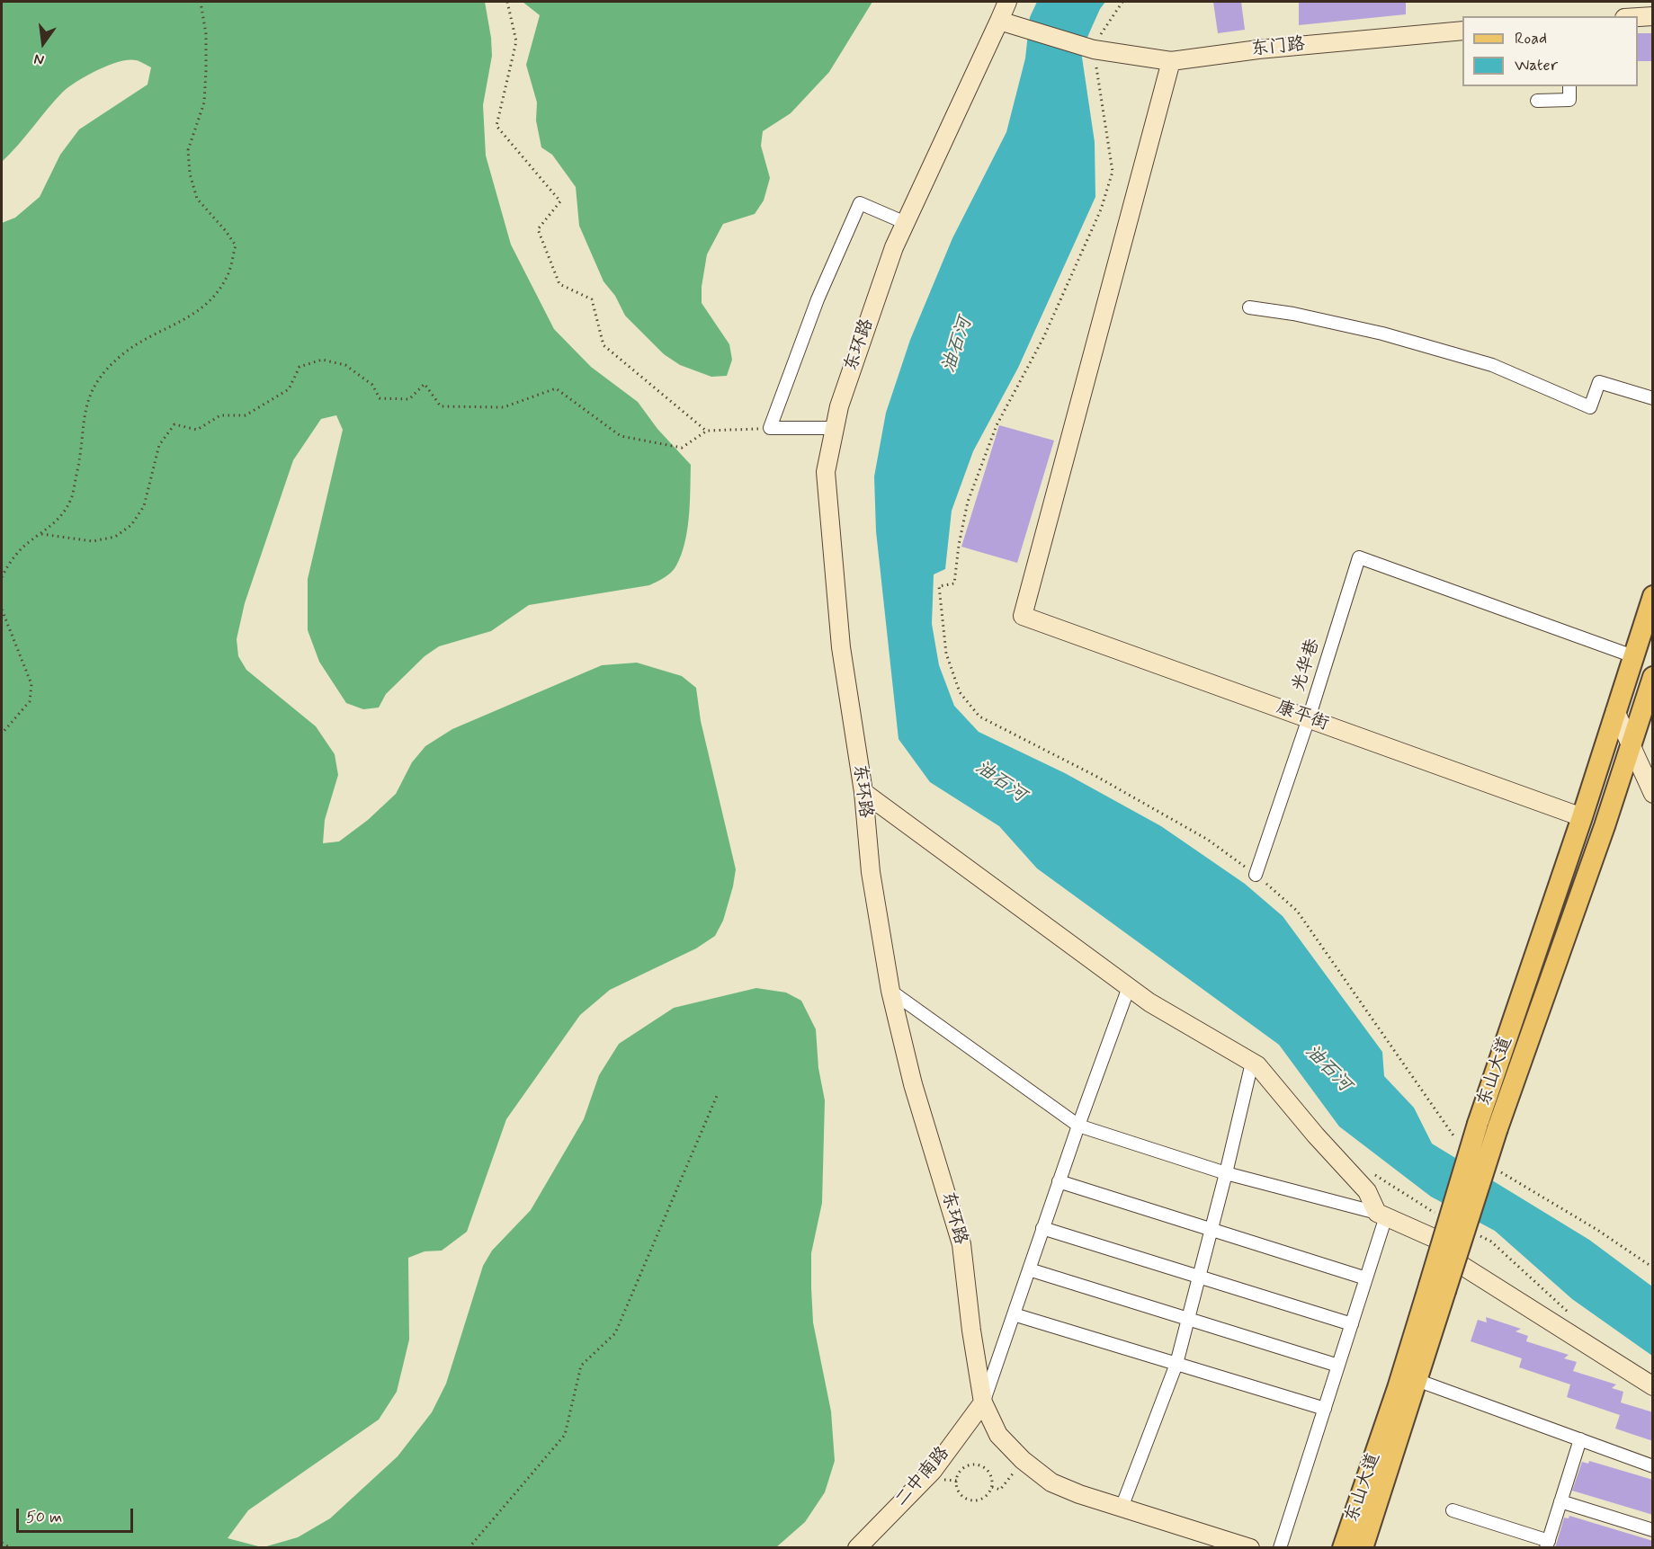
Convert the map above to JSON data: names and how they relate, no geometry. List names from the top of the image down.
{
  "streets": {
    "main road": ["东山大道"],
    "street": [
      "东门路",
      "东环路",
      "光华巷",
      "康平街",
      "二中南路"
    ]
  },
  "crossings": [
    ["东门路", "东环路"],
    ["东门路", "康平街"],
    ["东环路", "二中南路"],
    ["光华巷", "康平街"],
    ["光华巷", "东山大道"],
    ["康平街", "东山大道"]
  ],
  "water": ["油石河"],
  "legend": ["Road", "Water"],
  "scale_bar": "50 m",
  "north": "bottom"
}
